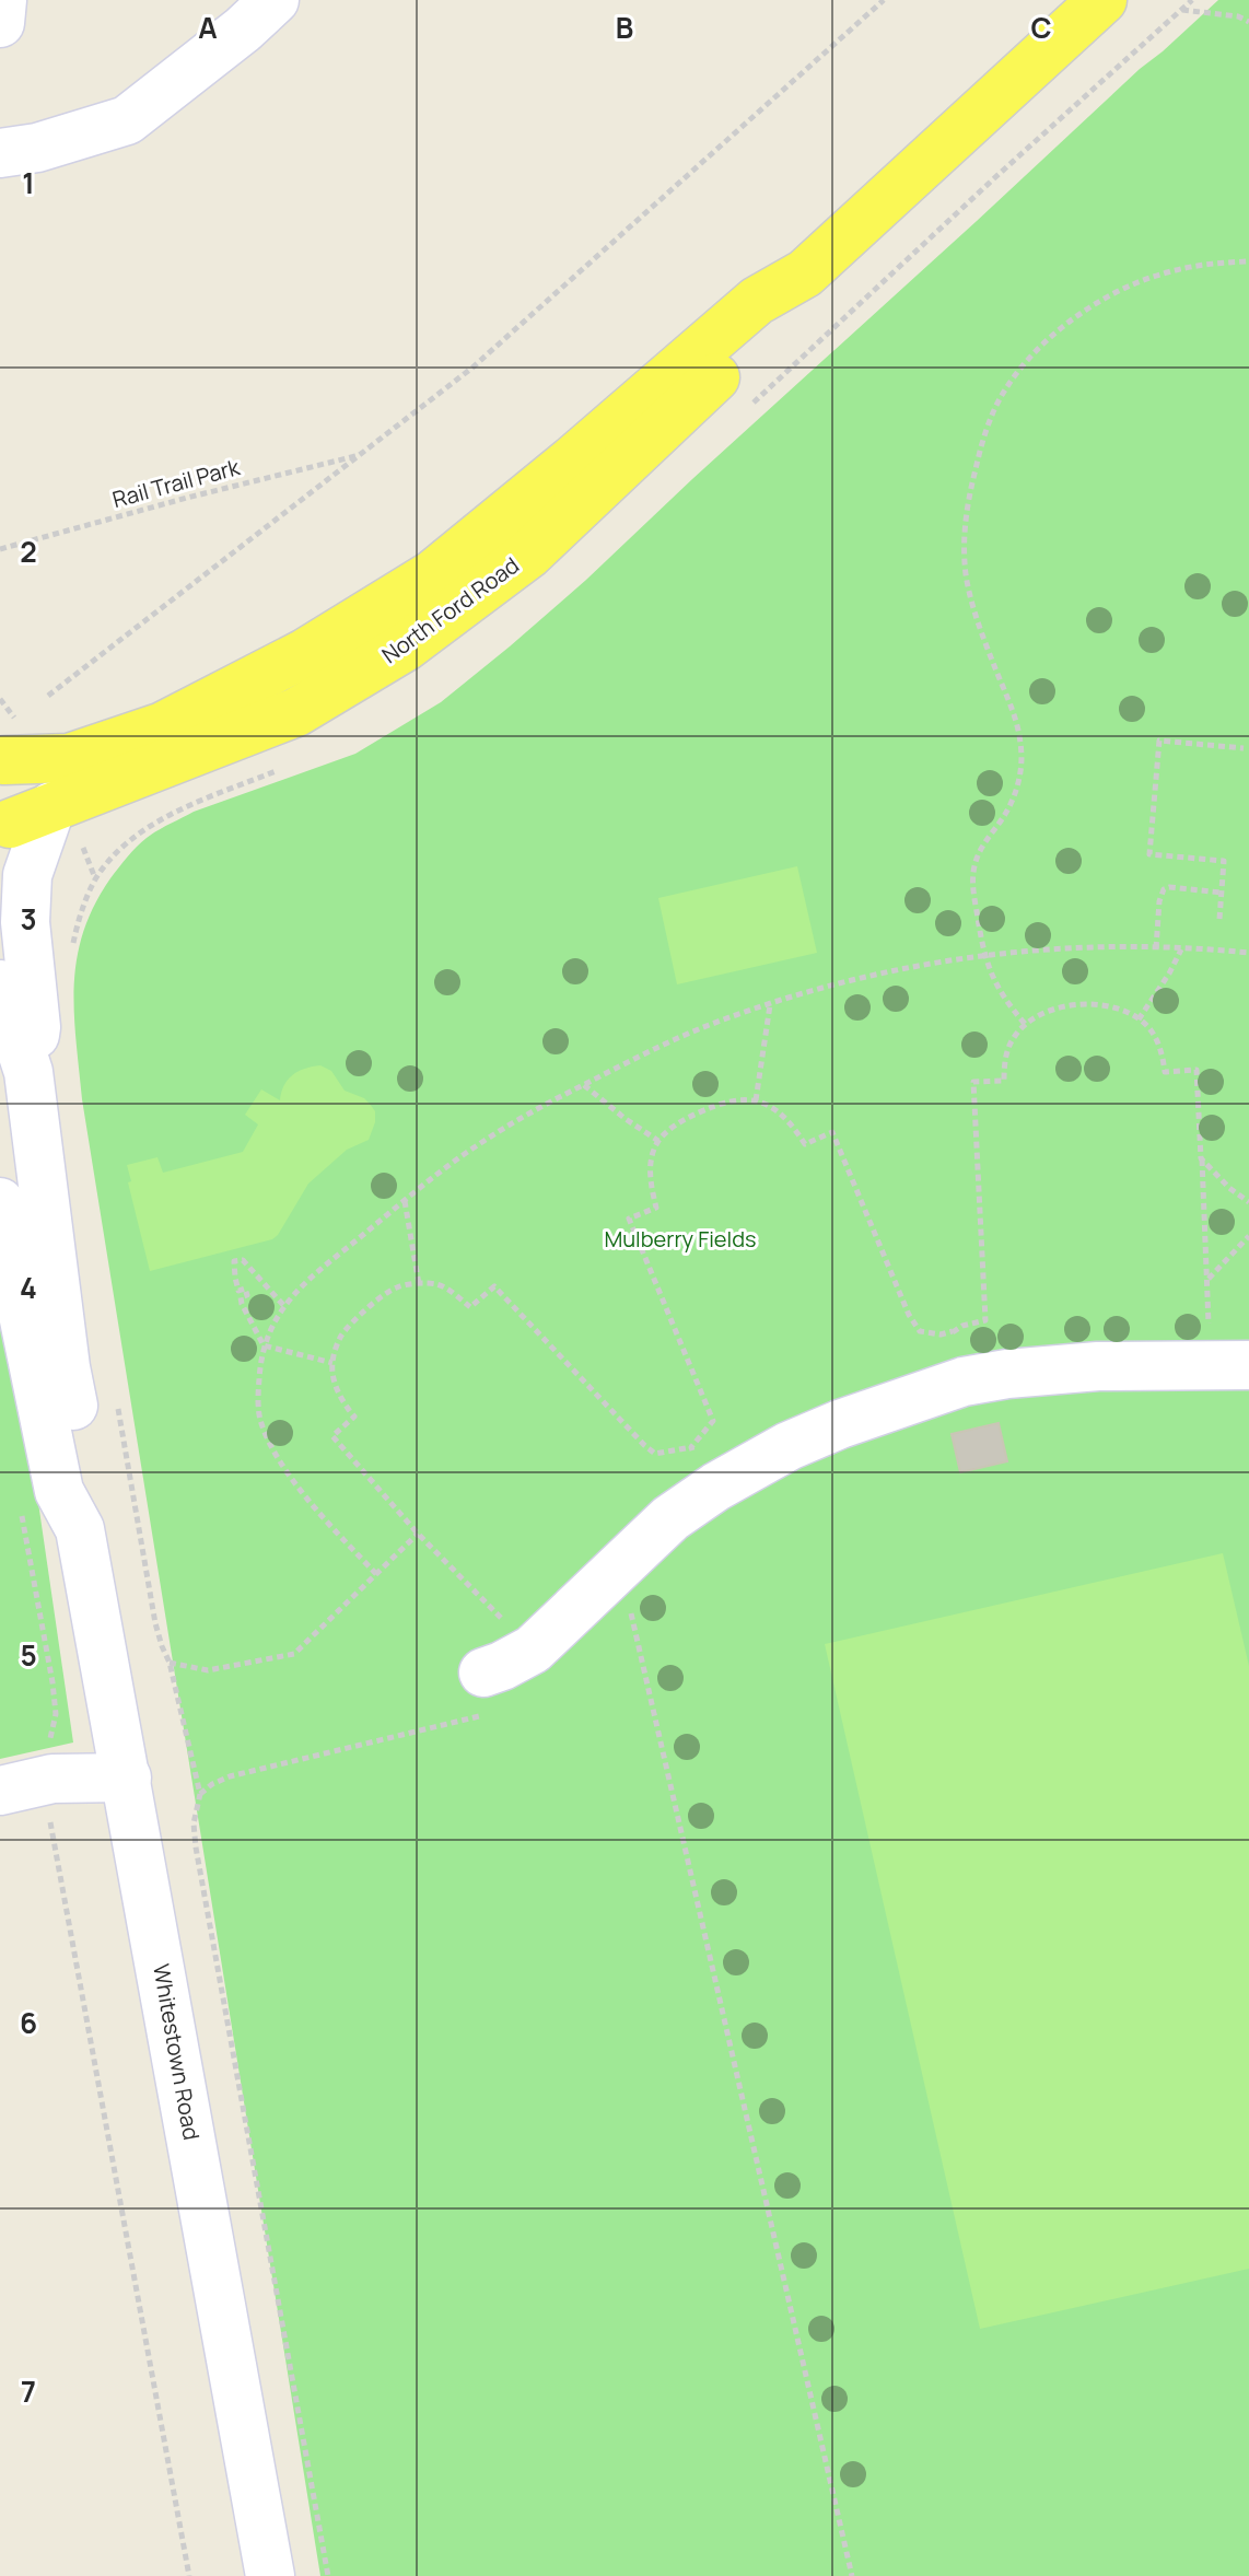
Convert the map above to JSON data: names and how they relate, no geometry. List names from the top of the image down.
{
  "streets": {
    "main road": ["North Ford Road"],
    "street": ["Whitestown Road"],
    "path": ["Rail Trail Park"]
  },
  "crossings": [
    ["North Ford Road", "Whitestown Road"]
  ],
  "parks": ["Mulberry Fields"],
  "grid": {
    "columns": ["A", "B", "C"],
    "rows": [
      "1",
      "2",
      "3",
      "4",
      "5",
      "6",
      "7"
    ]
  }
}
